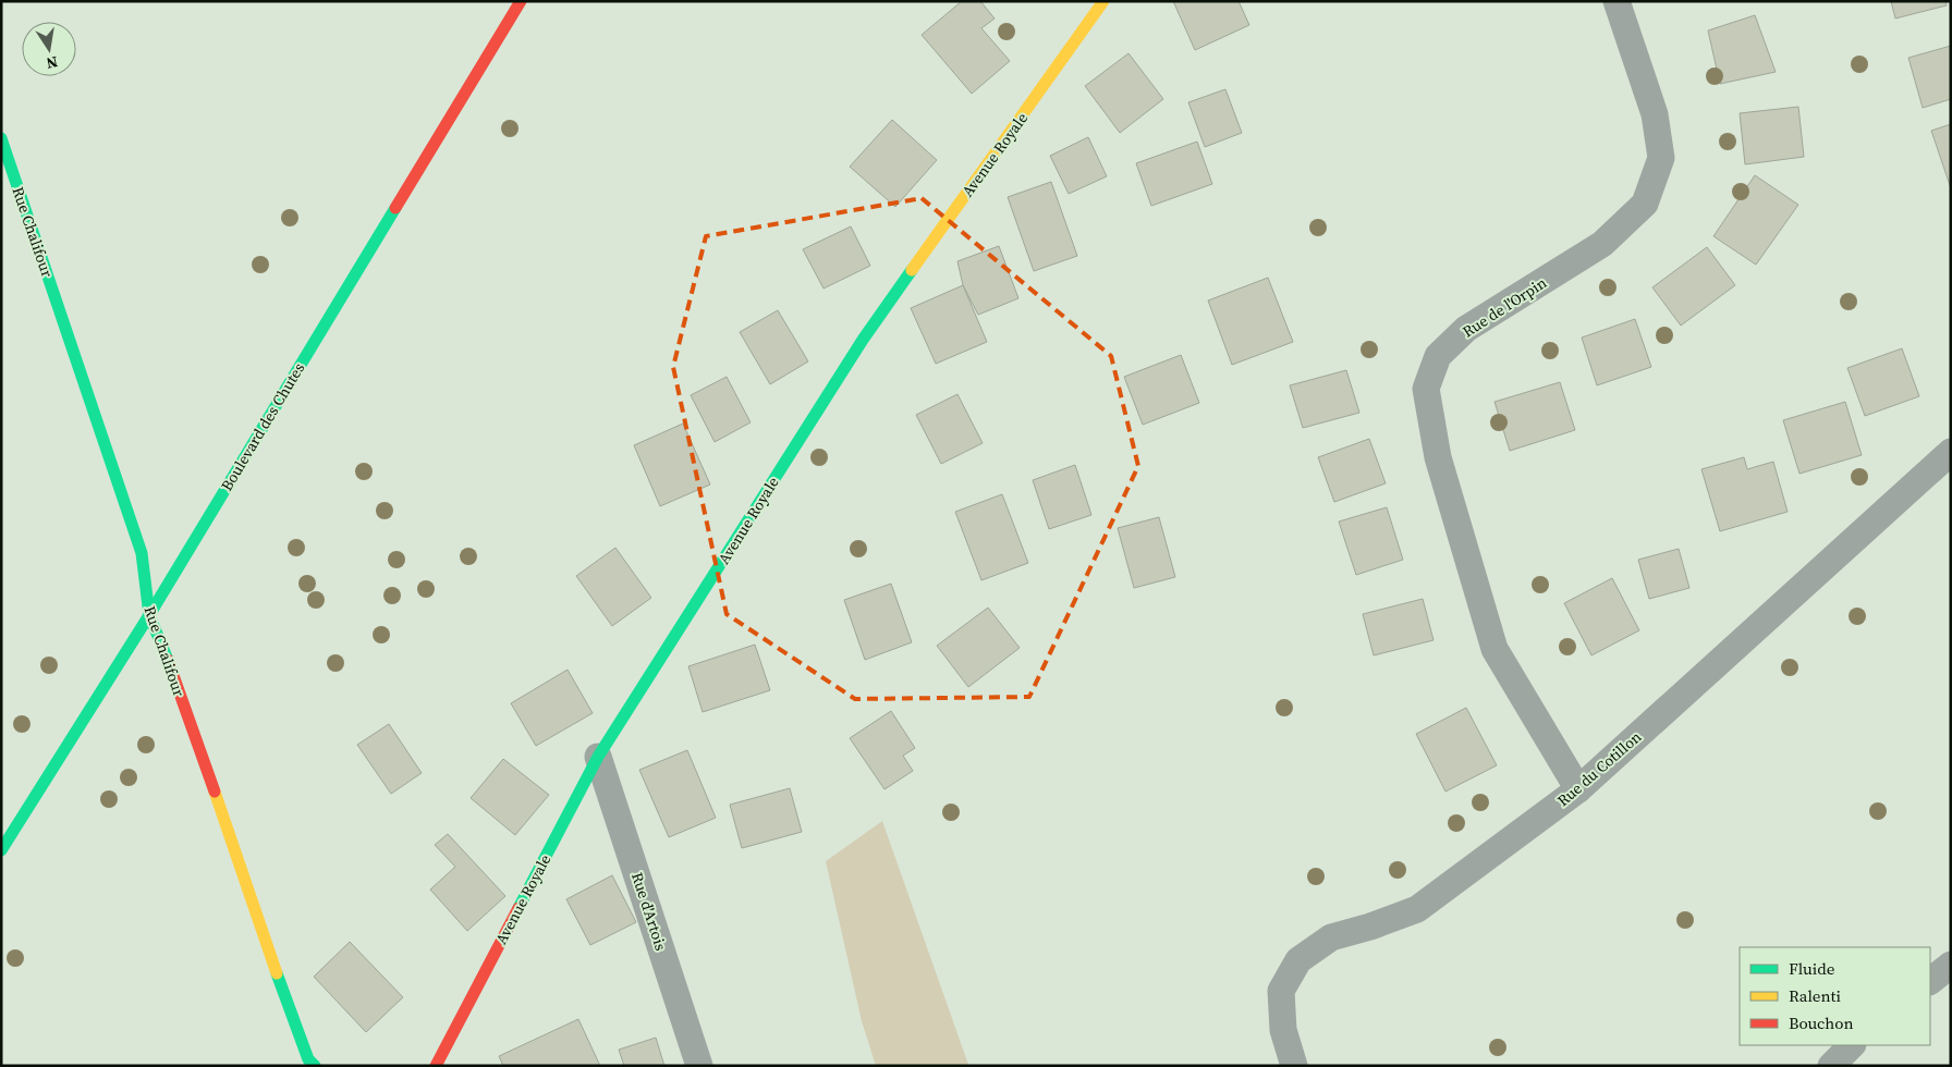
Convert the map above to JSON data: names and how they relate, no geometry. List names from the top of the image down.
{
  "streets": {
    "street": [
      "Avenue Royale",
      "Rue Chalifour",
      "Rue de l'Orpin",
      "Boulevard des Chutes",
      "Rue du Cotillon",
      "Rue d'Artois"
    ]
  },
  "crossings": [
    ["Avenue Royale", "Rue d'Artois"],
    ["Rue Chalifour", "Boulevard des Chutes"],
    ["Rue de l'Orpin", "Rue du Cotillon"]
  ],
  "legend": ["Fluide", "Ralenti", "Bouchon"],
  "north": "bottom"
}
